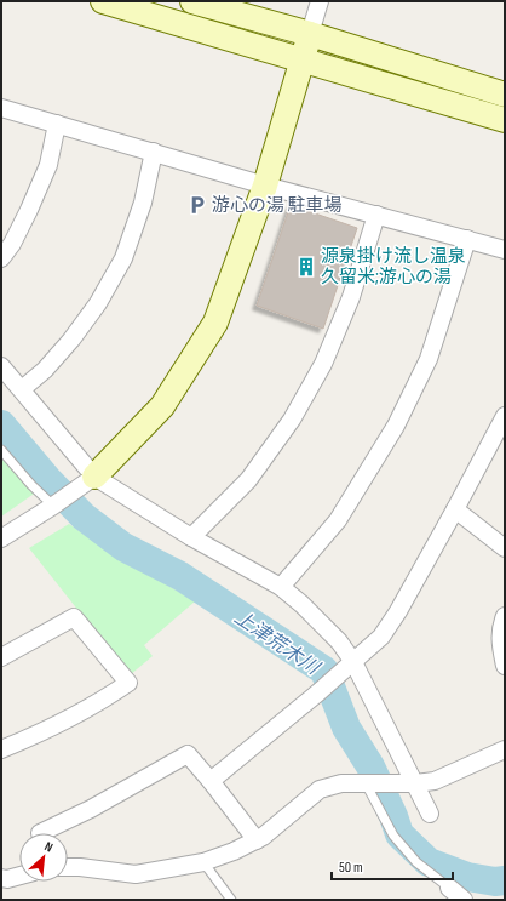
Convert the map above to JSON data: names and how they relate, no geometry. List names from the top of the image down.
{
  "water": ["上津荒木川"],
  "places": {
    "parking": ["游心の湯 駐車場"],
    "building": ["源泉掛け流し温泉 久留米;游心の湯"]
  },
  "scale_bar": "50 m",
  "north": "top right"
}
